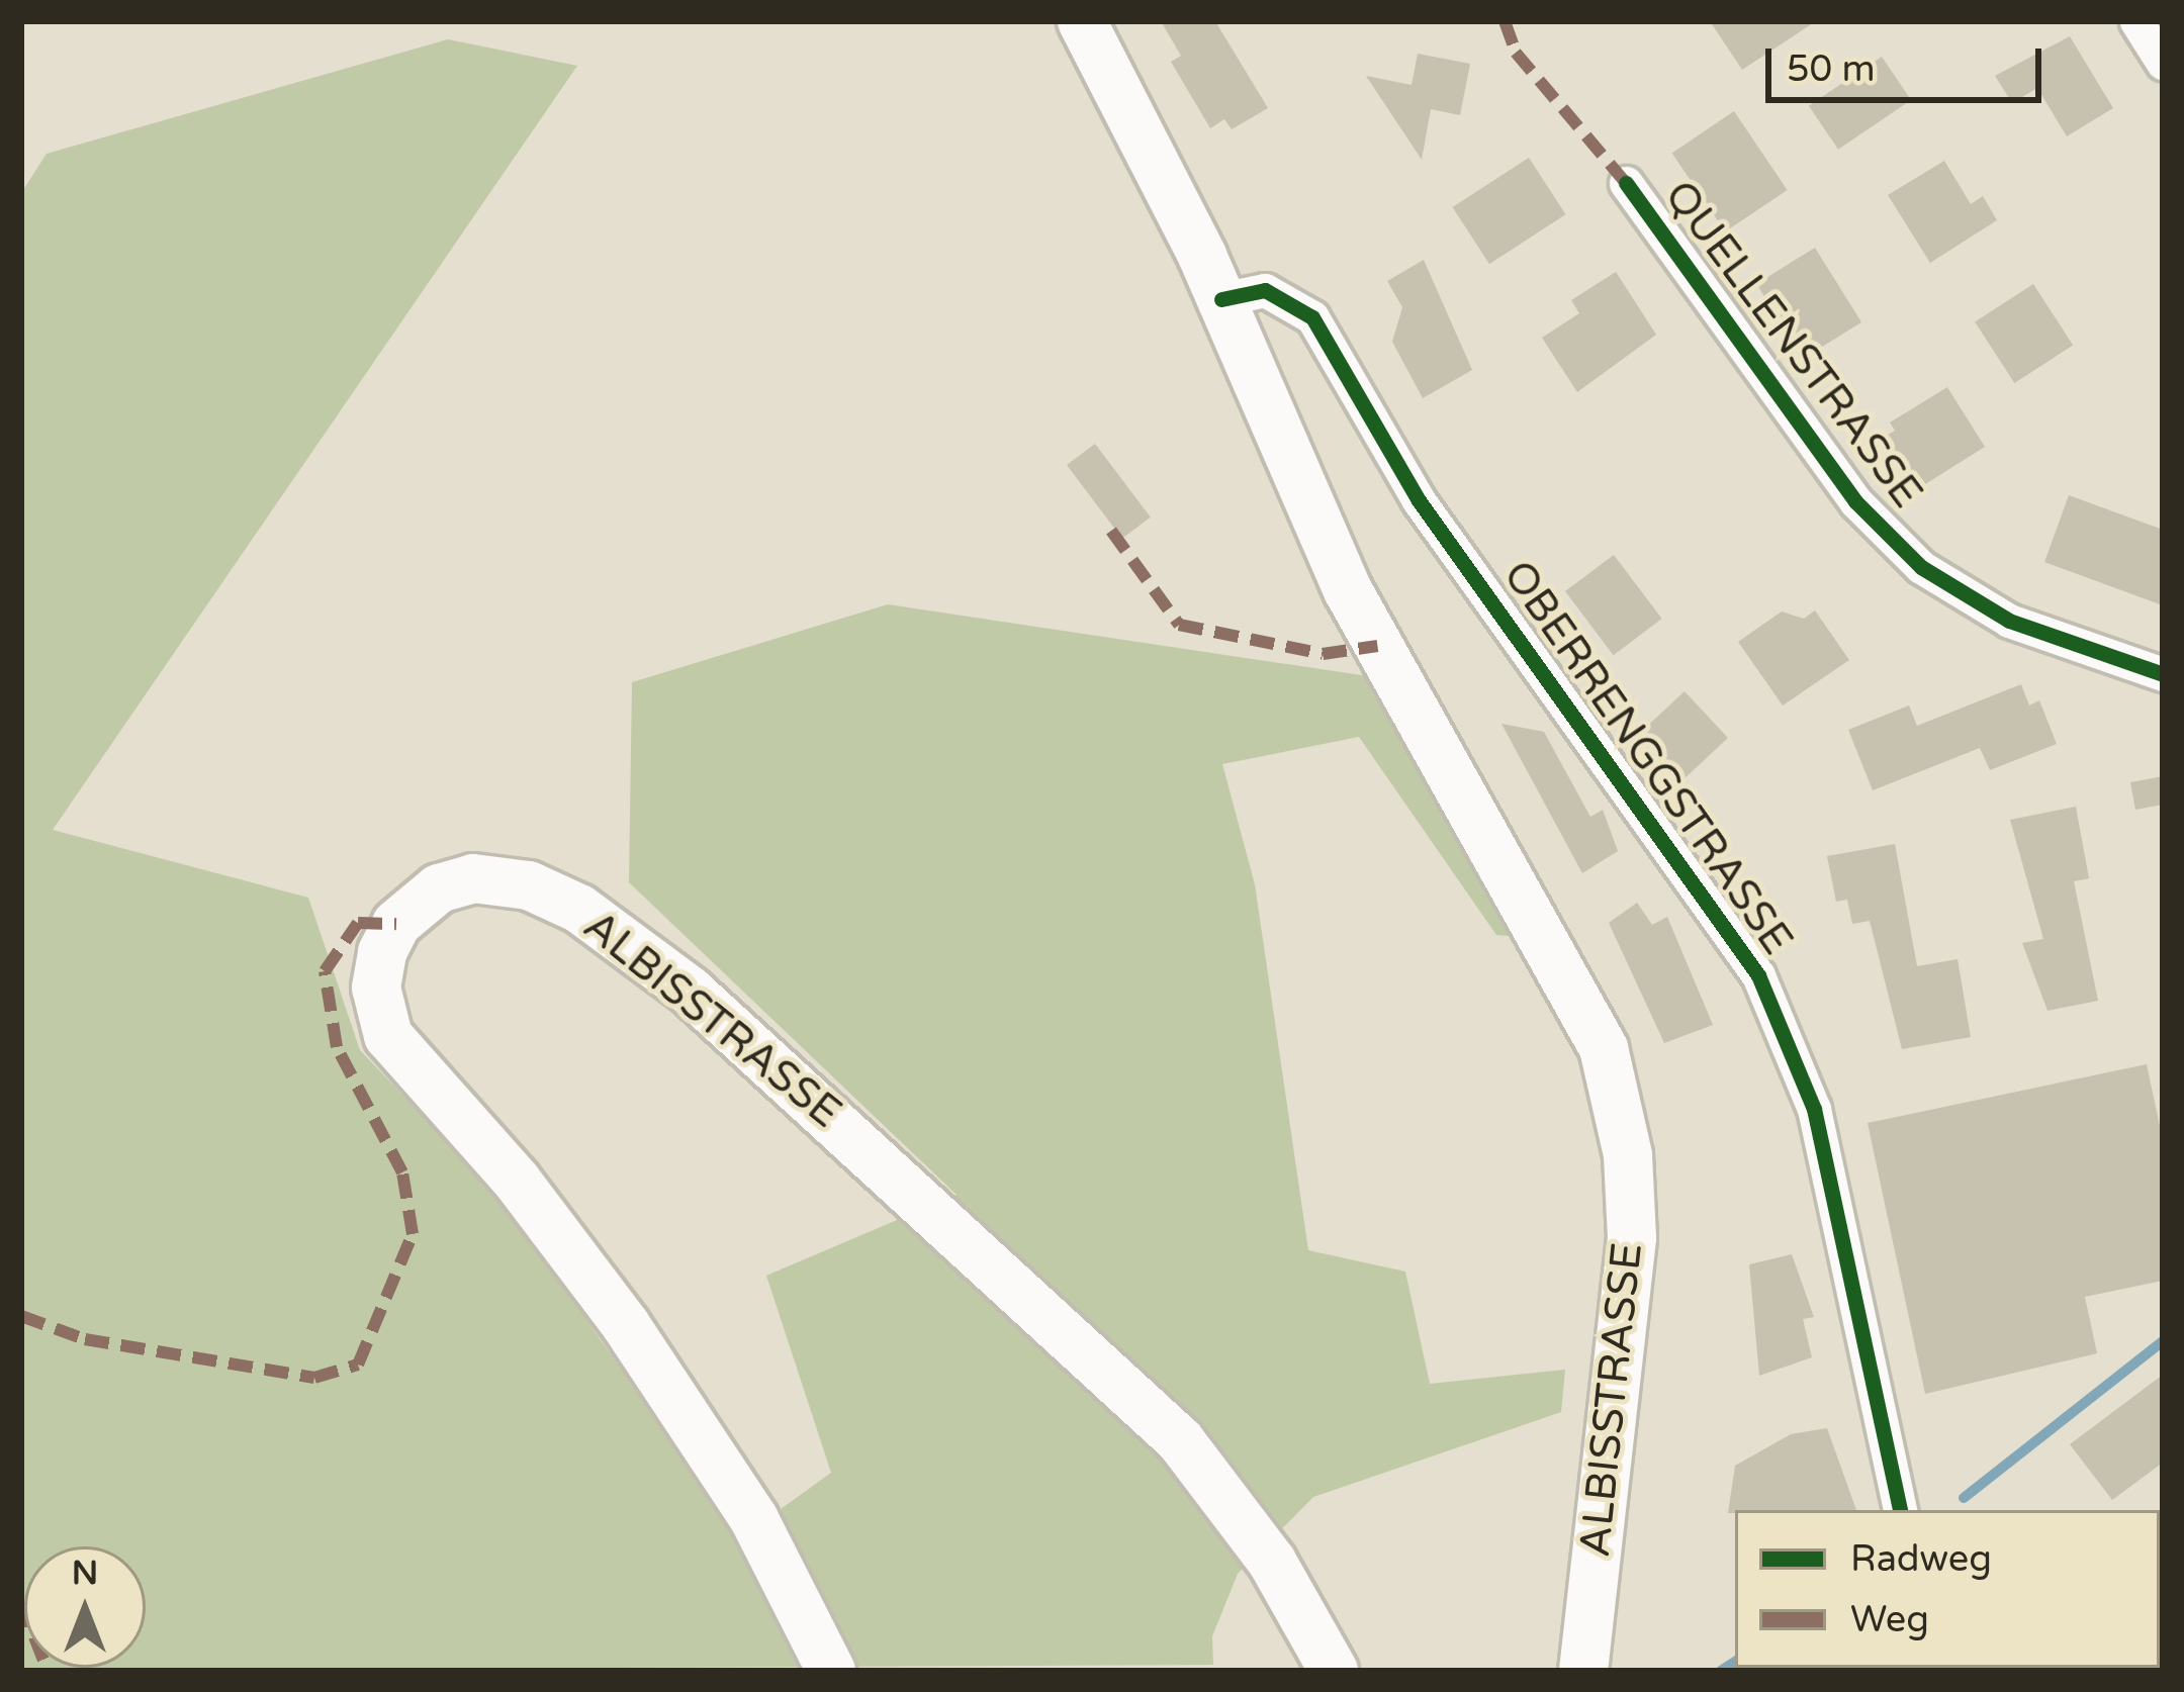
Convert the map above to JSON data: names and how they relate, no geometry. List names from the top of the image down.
{
  "streets": {
    "main road": ["ALBISSTRASSE"],
    "street": ["QUELLENSTRASSE", "OBERRENGGSTRASSE"]
  },
  "crossings": [
    ["OBERRENGGSTRASSE", "ALBISSTRASSE"]
  ],
  "legend": ["Radweg", "Weg"],
  "scale_bar": "50 m",
  "north": "top"
}
